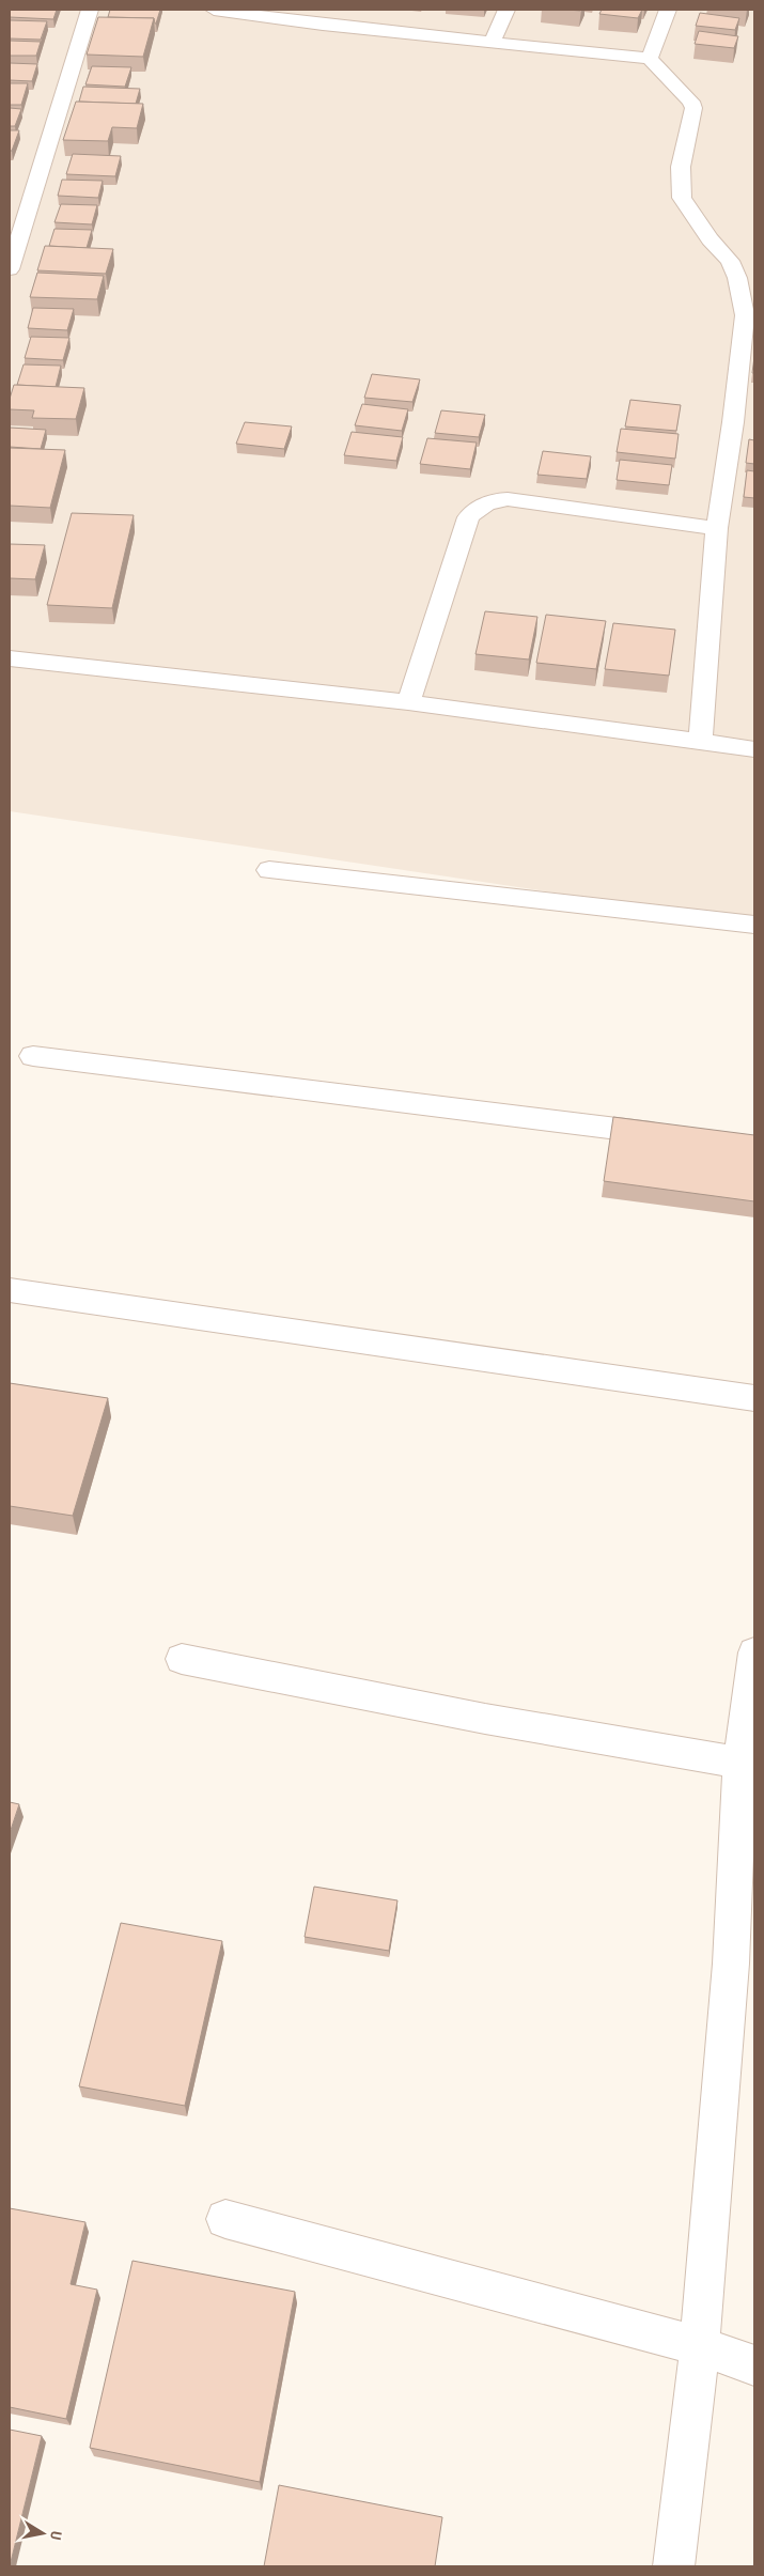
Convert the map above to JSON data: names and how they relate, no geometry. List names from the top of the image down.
{
  "north": "right"
}
